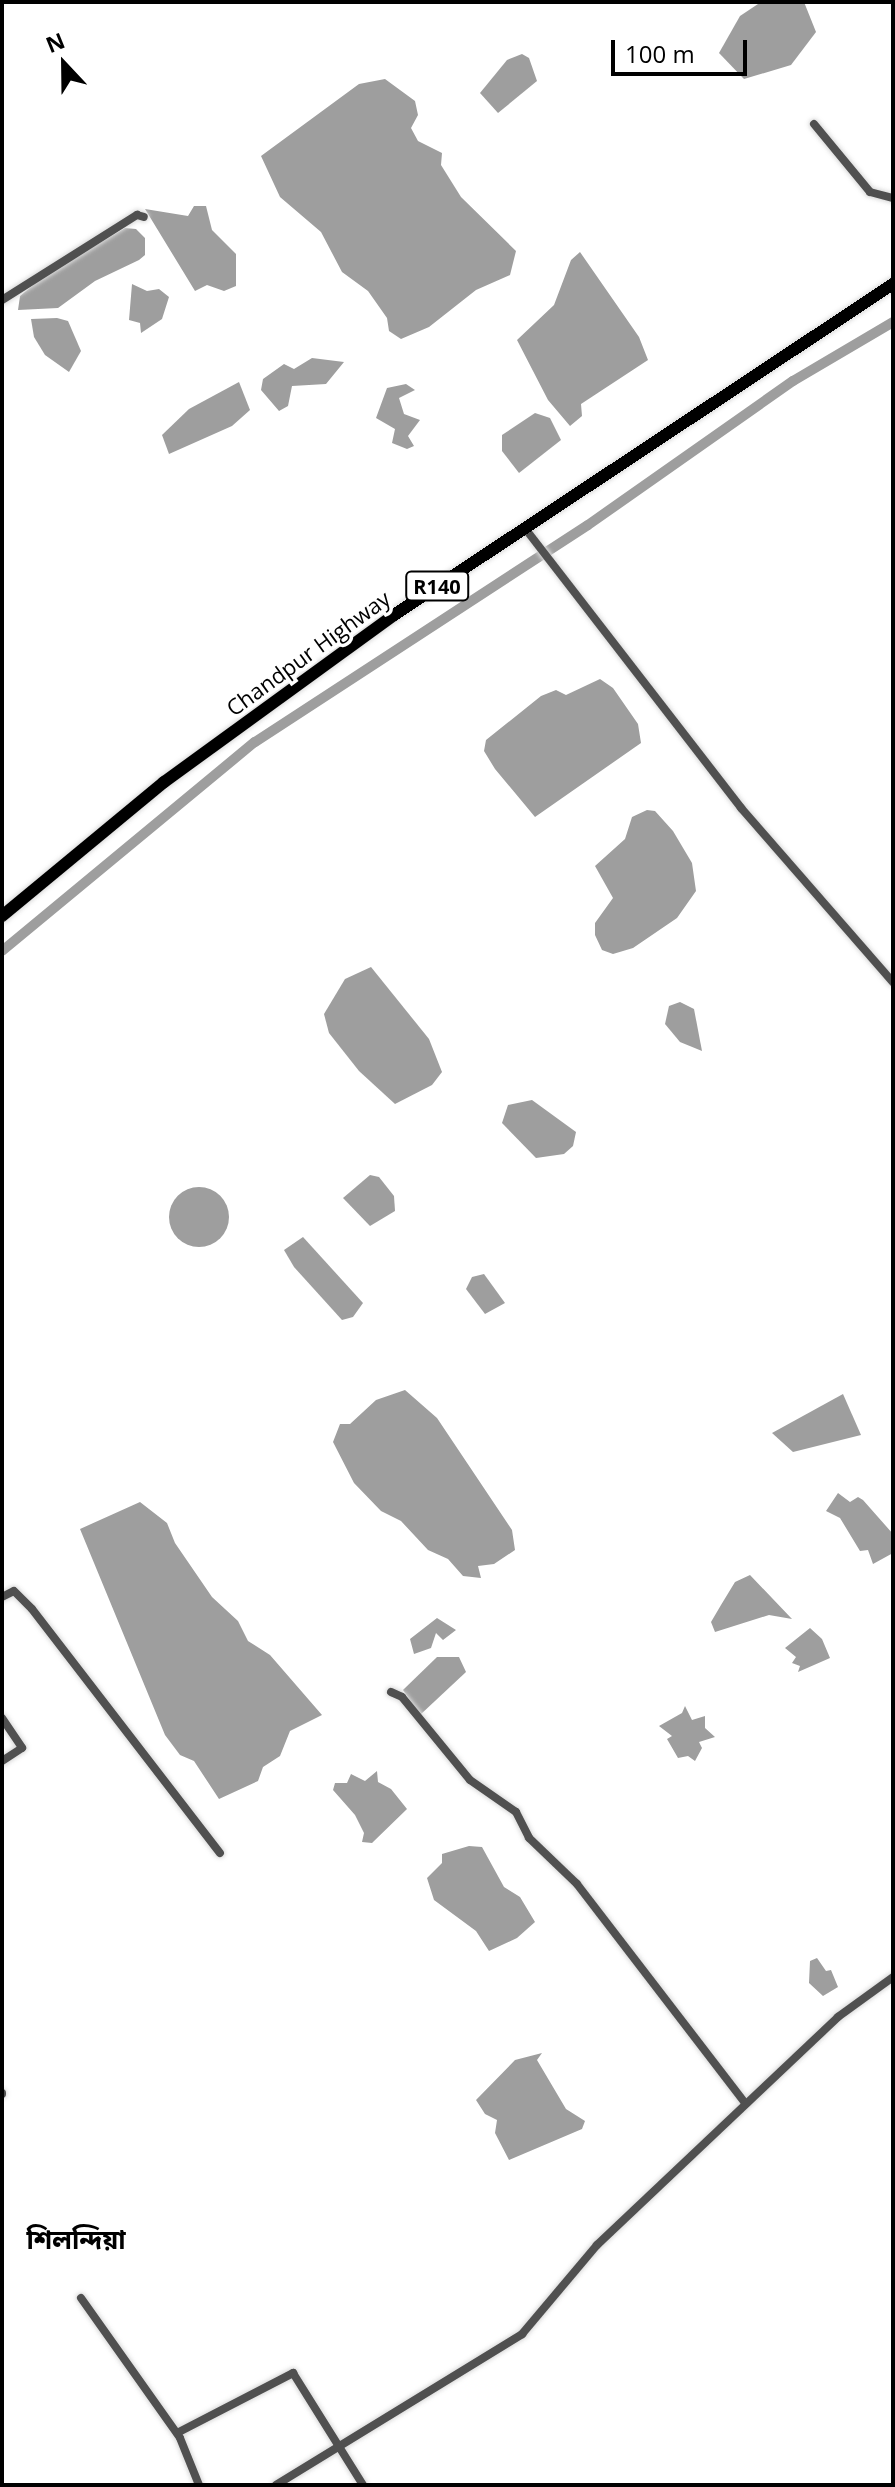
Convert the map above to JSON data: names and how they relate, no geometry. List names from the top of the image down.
{
  "streets": {
    "main road": ["R140", "Chandpur Highway"]
  },
  "districts": ["শিলন্দিয়া"],
  "scale_bar": "100 m",
  "north": "top"
}
